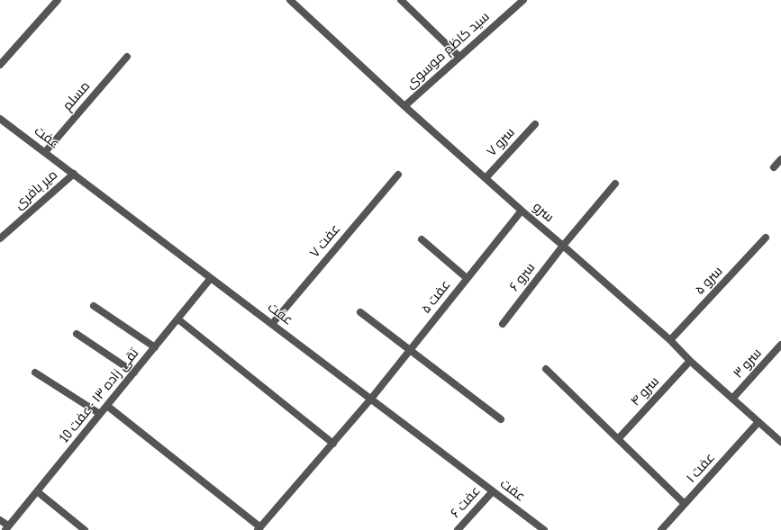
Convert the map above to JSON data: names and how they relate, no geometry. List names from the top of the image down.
{
  "streets": {
    "street": [
      "سید کاظم موسوی",
      "مسلم",
      "عفت",
      "سرو ۷",
      "میر بافری",
      "سرو",
      "عفت ۷",
      "سرو ۶",
      "سرو ۵",
      "عفت ۵",
      "سرو ۳",
      "سرو ۴",
      "تقی زاده ۱۳ - عفت 10",
      "عفت ۱",
      "عفت ۶"
    ]
  },
  "crossings": [
    ["سید کاظم موسوی", "سرو"],
    ["مسلم", "عفت"],
    ["عفت", "میر بافری"],
    ["عفت", "عفت ۷"],
    ["عفت", "عفت ۵"],
    ["عفت", "تقی زاده ۱۳ - عفت 10"],
    ["عفت", "عفت ۶"],
    ["سرو ۷", "سرو"],
    ["سرو", "سرو ۶"],
    ["سرو", "سرو ۵"],
    ["سرو", "عفت ۵"],
    ["سرو", "سرو ۳"],
    ["سرو", "سرو ۴"],
    ["سرو", "عفت ۱"]
  ]
}
